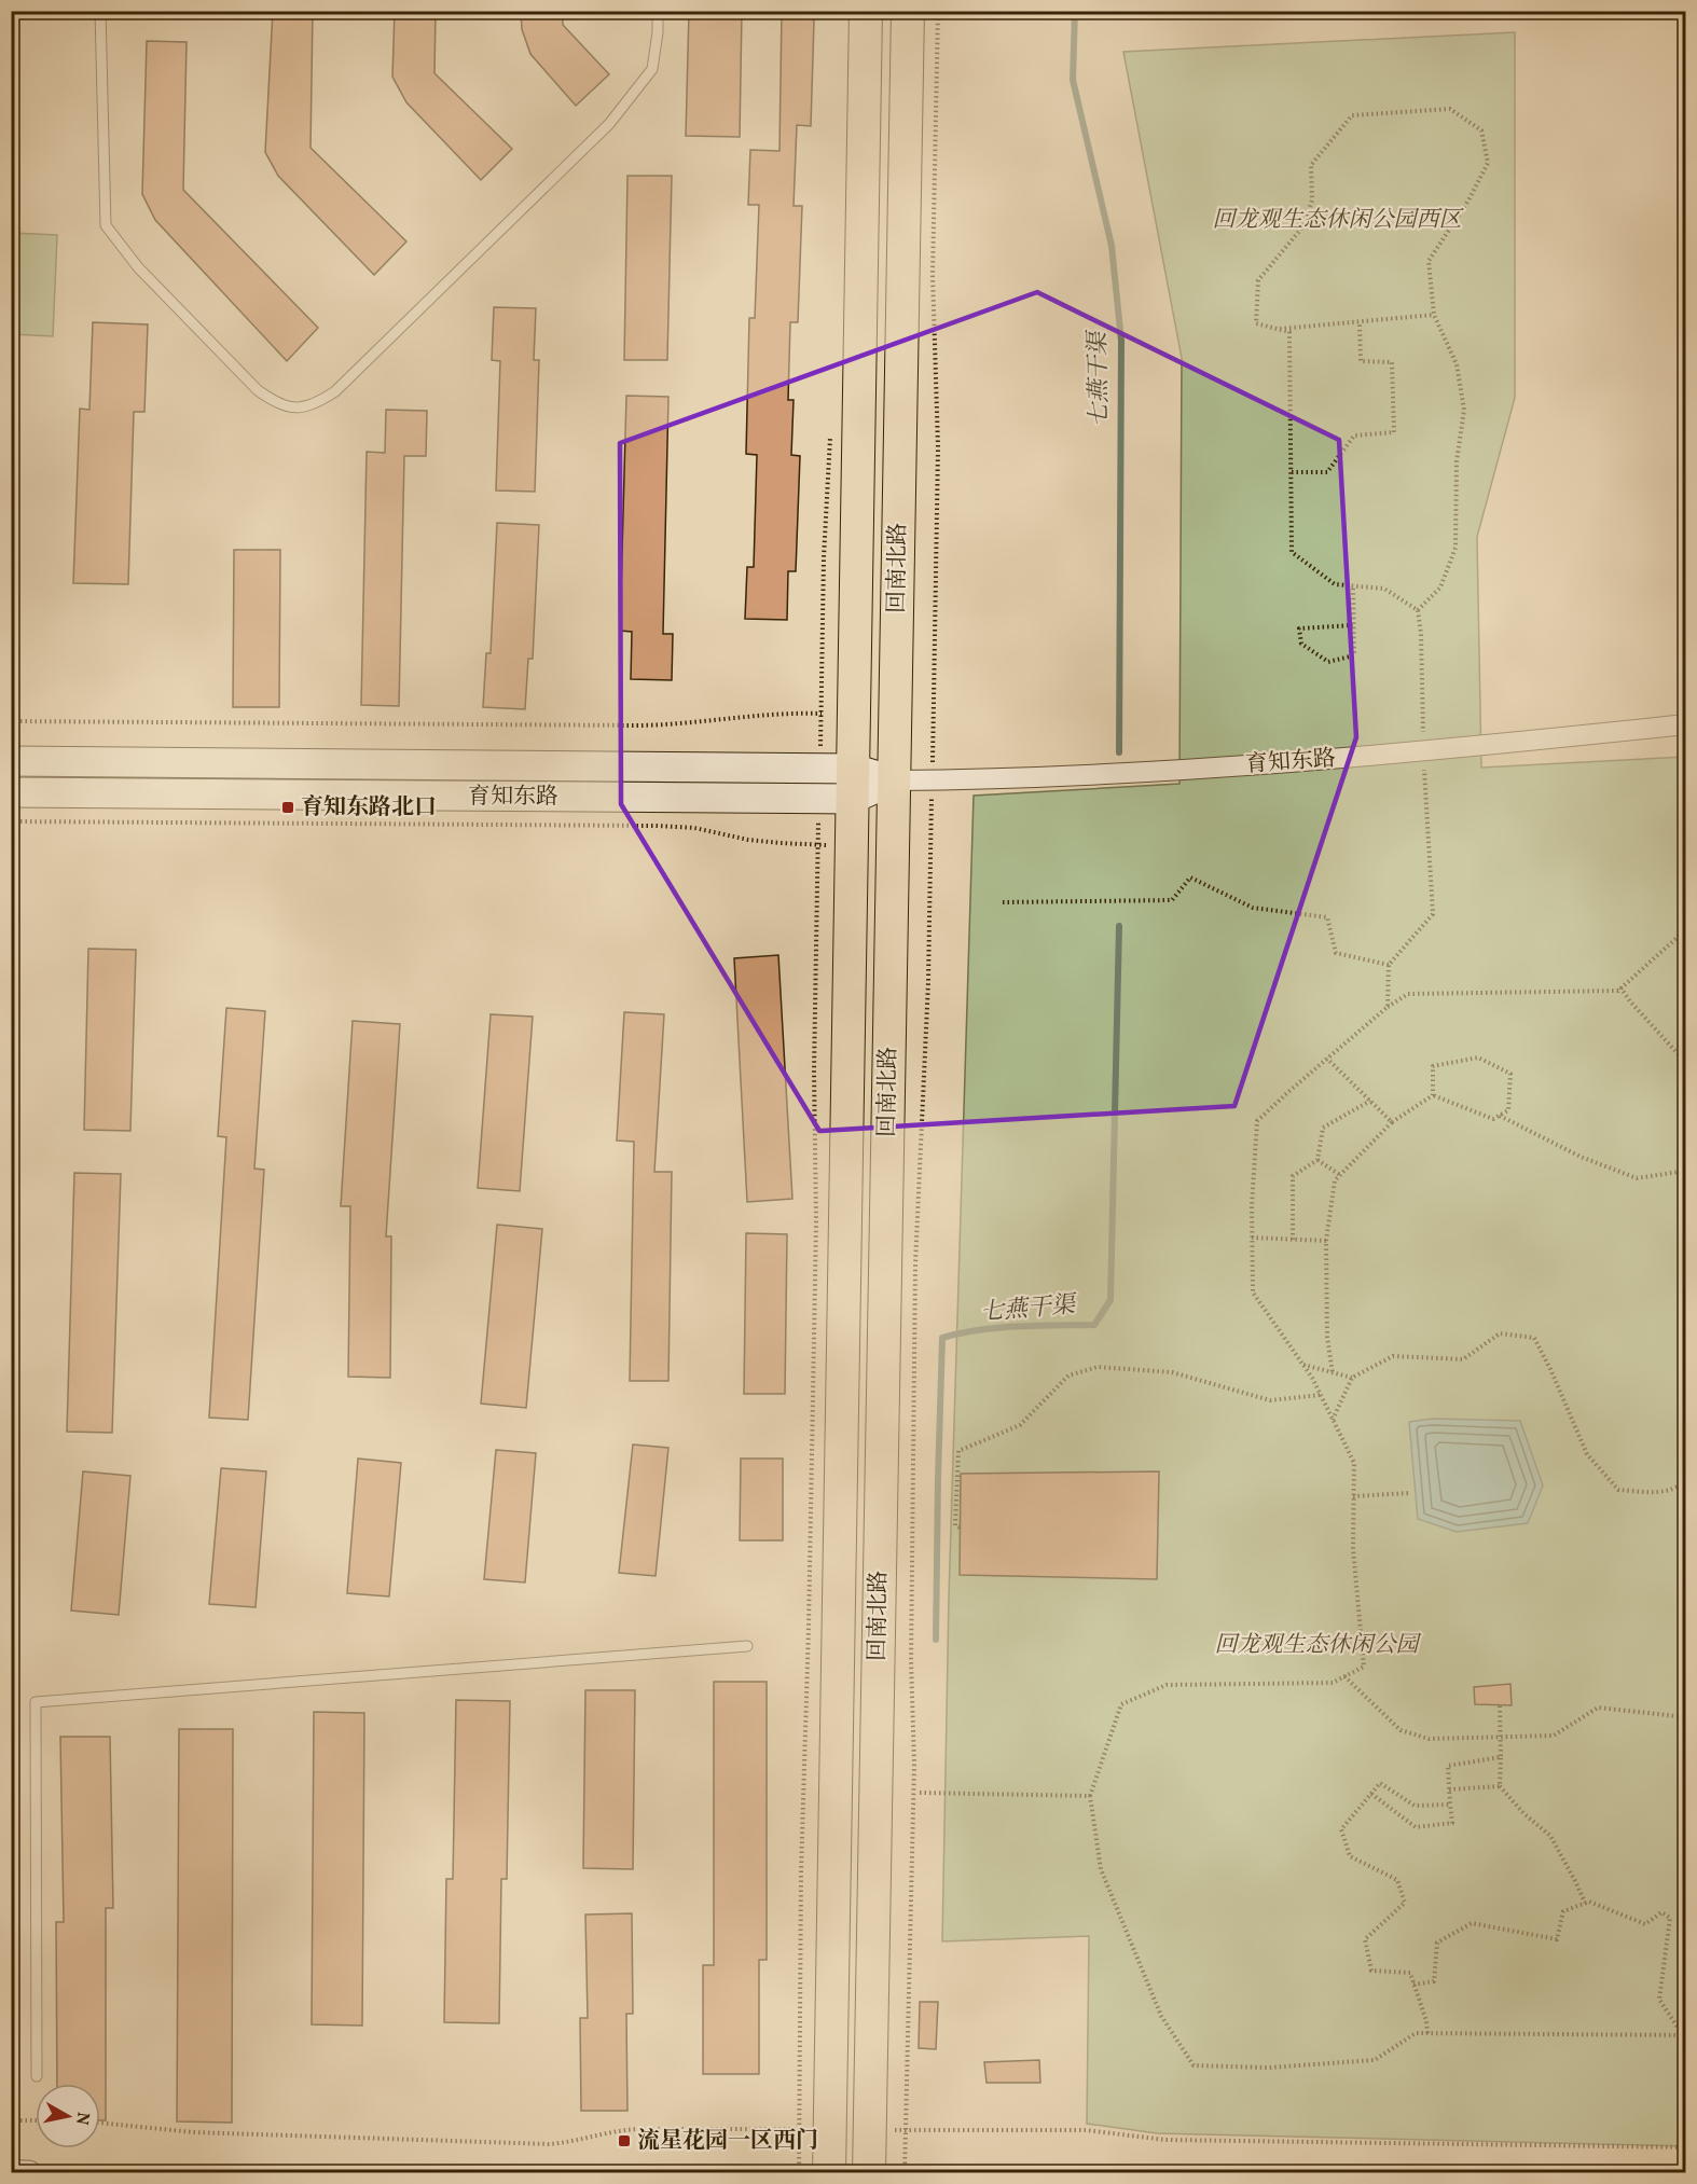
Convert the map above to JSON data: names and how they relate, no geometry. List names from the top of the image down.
{
  "streets": {
    "main road": ["回南北路", "育知东路"]
  },
  "crossings": [
    ["回南北路", "育知东路"]
  ],
  "water": ["七燕干渠"],
  "parks": ["回龙观生态休闲公园西区", "回龙观生态休闲公园"],
  "places": {
    "transit": ["育知东路北口", "流星花园一区西门"]
  },
  "north": "right"
}
